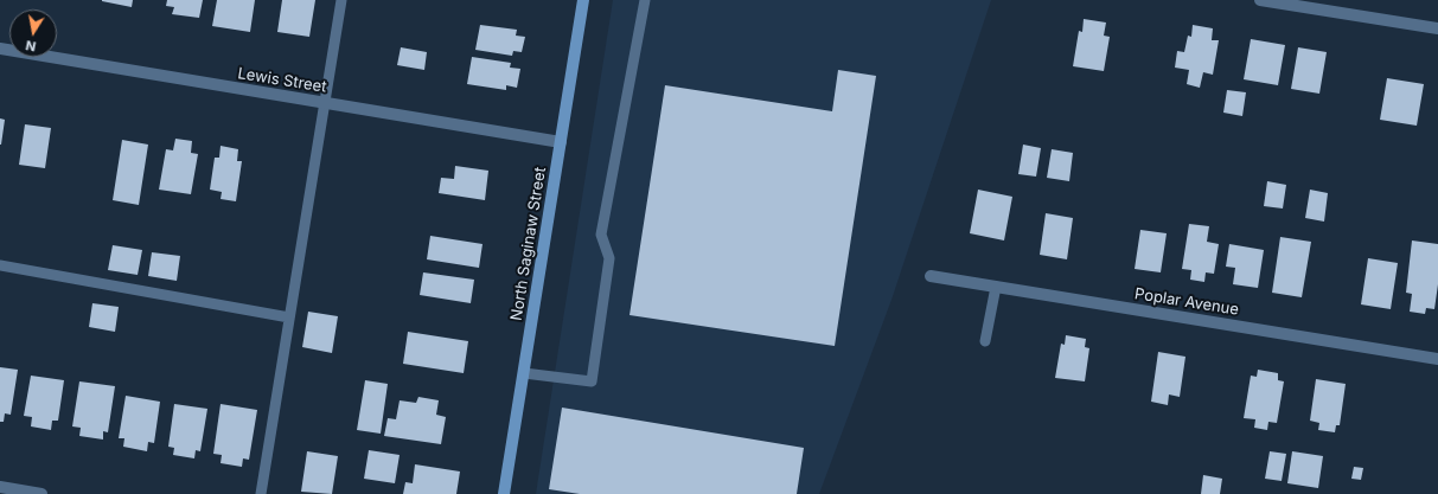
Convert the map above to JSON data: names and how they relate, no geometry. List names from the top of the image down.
{
  "streets": {
    "street": ["Lewis Street", "North Saginaw Street", "Poplar Avenue"]
  },
  "crossings": [
    ["Lewis Street", "North Saginaw Street"]
  ],
  "north": "bottom"
}
